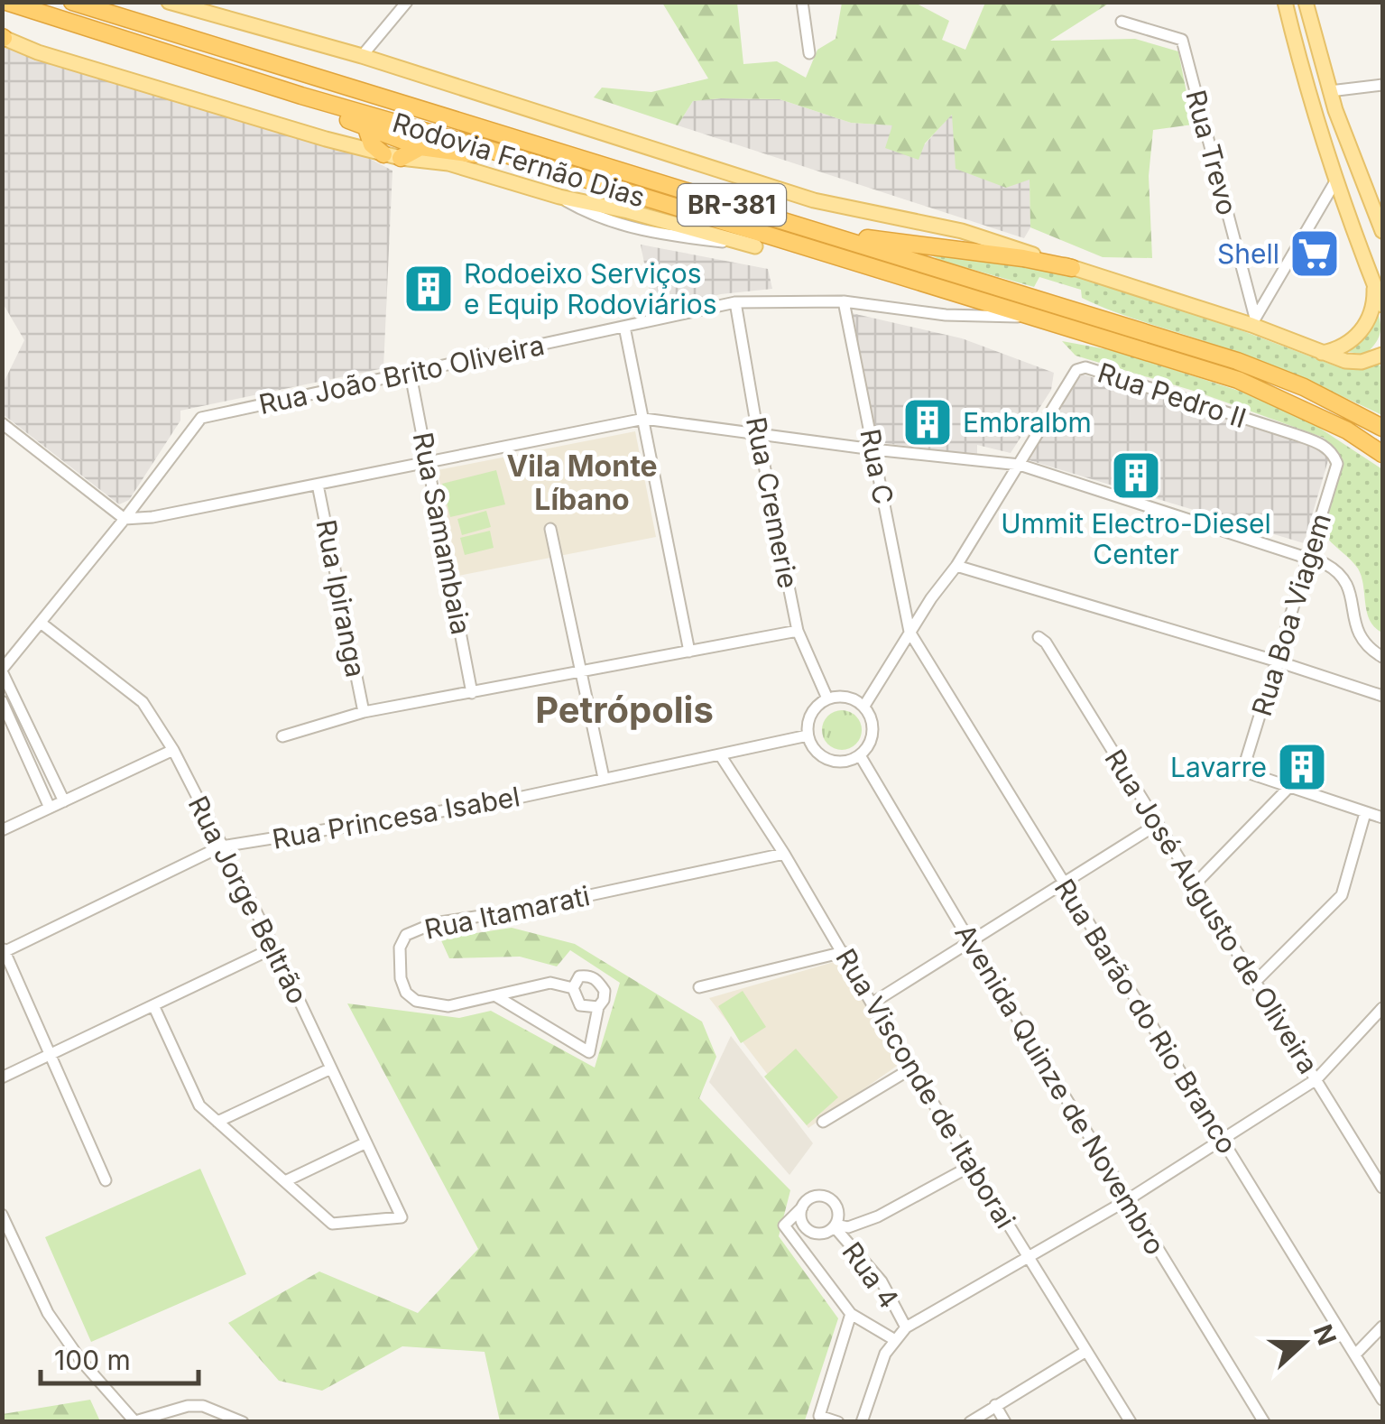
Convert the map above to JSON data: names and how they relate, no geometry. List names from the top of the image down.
{
  "streets": {
    "highway": ["Rodovia Fernão Dias", "BR-381"],
    "street": [
      "Rua Trevo",
      "Rua João Brito Oliveira",
      "Rua Pedro II",
      "Rua C",
      "Rua Cremerie",
      "Rua Samambaia",
      "Rua Ipiranga",
      "Rua Boa Viagem",
      "Rua Princesa Isabel",
      "Rua Jorge Beltrão",
      "Rua José Augusto de Oliveira",
      "Rua Itamarati",
      "Rua Barão do Rio Branco",
      "Rua Visconde de Itaborai",
      "Avenida Quinze de Novembro",
      "Rua 4"
    ]
  },
  "crossings": [
    ["Rua Trevo", "Rodovia Fernão Dias"],
    ["Rodovia Fernão Dias", "BR-381"],
    ["Rodovia Fernão Dias", "Rua João Brito Oliveira"],
    ["Rua João Brito Oliveira", "Rua C"],
    ["Rua João Brito Oliveira", "Rua Cremerie"],
    ["Rua João Brito Oliveira", "Rua Samambaia"],
    ["Rua Pedro II", "Rua C"],
    ["Rua Pedro II", "Rua Cremerie"],
    ["Rua Pedro II", "Rua Boa Viagem"],
    ["Rua Pedro II", "Rua Princesa Isabel"],
    ["Rua Pedro II", "Rua Barão do Rio Branco"],
    ["Rua Pedro II", "Avenida Quinze de Novembro"],
    ["Rua C", "Rua Barão do Rio Branco"],
    ["Rua Cremerie", "Rua Princesa Isabel"],
    ["Rua Cremerie", "Avenida Quinze de Novembro"],
    ["Rua Princesa Isabel", "Rua Jorge Beltrão"],
    ["Rua Princesa Isabel", "Rua Visconde de Itaborai"],
    ["Rua Princesa Isabel", "Avenida Quinze de Novembro"],
    ["Rua Itamarati", "Rua Visconde de Itaborai"]
  ],
  "districts": ["Vila Monte Líbano", "Petrópolis"],
  "places": {
    "supermarket": ["Shell"],
    "building": [
      "Rodoeixo Serviços e Equip Rodoviários",
      "Embralbm",
      "Ummit Electro-Diesel Center",
      "Lavarre"
    ]
  },
  "scale_bar": "100 m",
  "north": "right"
}
